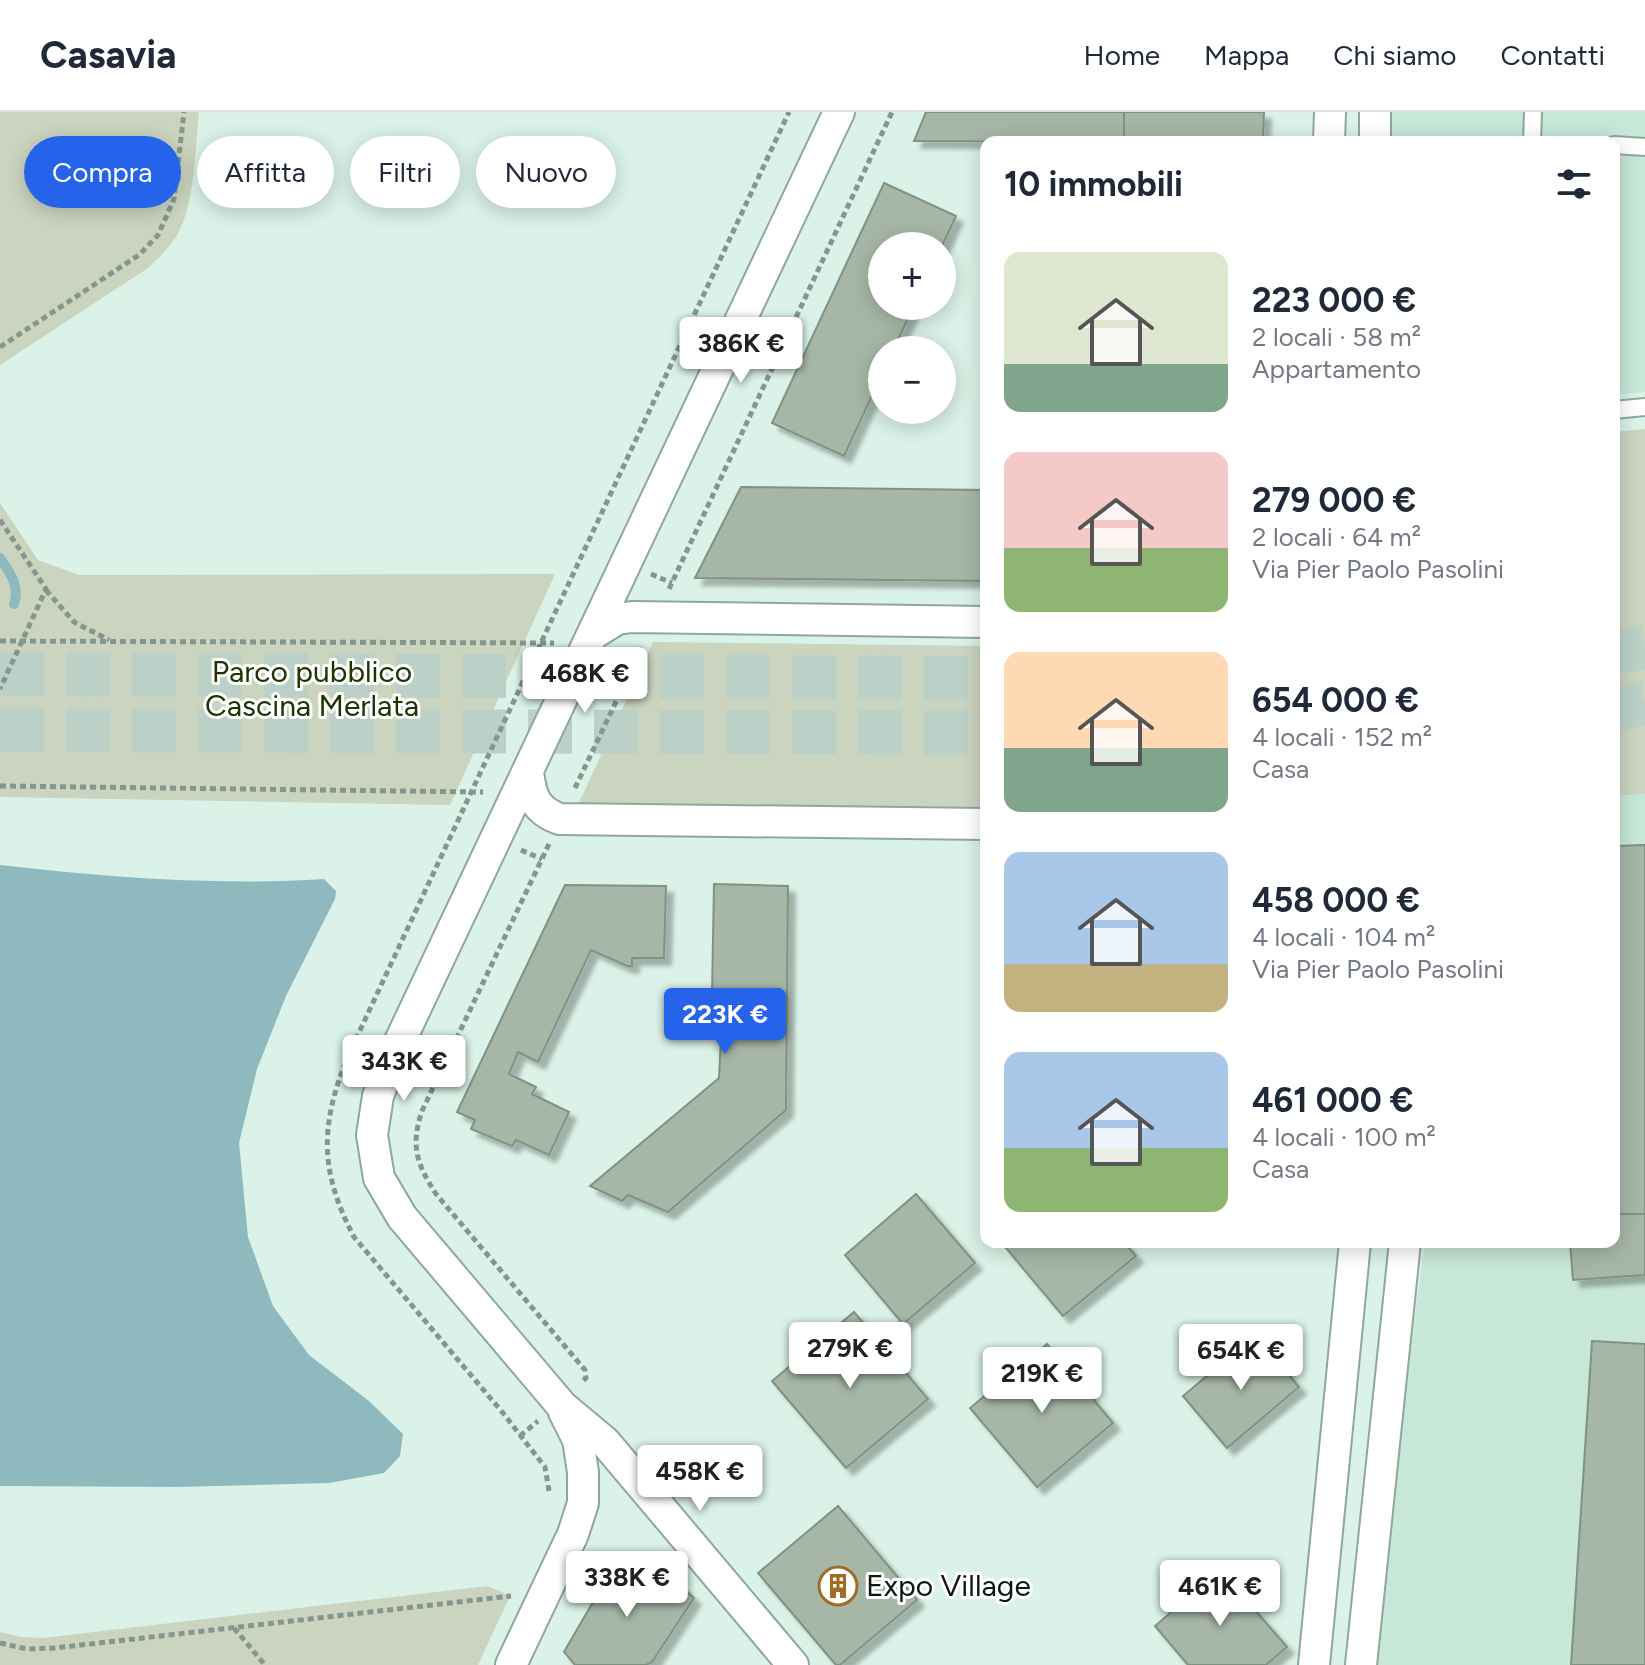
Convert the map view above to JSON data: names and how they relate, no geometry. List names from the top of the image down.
{
  "parks": ["Parco pubblico Cascina Merlata"],
  "places": {
    "building": ["Expo Village"]
  },
  "page": {
    "header": "Casavia",
    "nav": [
      "Home",
      "Mappa",
      "Chi siamo",
      "Contatti"
    ],
    "chip": [
      "Compra",
      "Affitta",
      "Filtri",
      "Nuovo"
    ],
    "heading": "10 immobili",
    "map_buttons": ["+", "−"],
    "list": [
      {
        "name": "223 000 €",
        "note": "2 locali · 58 m² · Appartamento"
      },
      {
        "name": "279 000 €",
        "note": "2 locali · 64 m² · Via Pier Paolo Pasolini"
      },
      {
        "name": "654 000 €",
        "note": "4 locali · 152 m² · Casa"
      },
      {
        "name": "458 000 €",
        "note": "4 locali · 104 m² · Via Pier Paolo Pasolini"
      },
      {
        "name": "461 000 €",
        "note": "4 locali · 100 m² · Casa"
      }
    ],
    "price": [
      "386K €",
      "468K €",
      "223K €",
      "343K €",
      "279K €",
      "654K €",
      "219K €",
      "458K €",
      "338K €",
      "461K €"
    ]
  }
}
